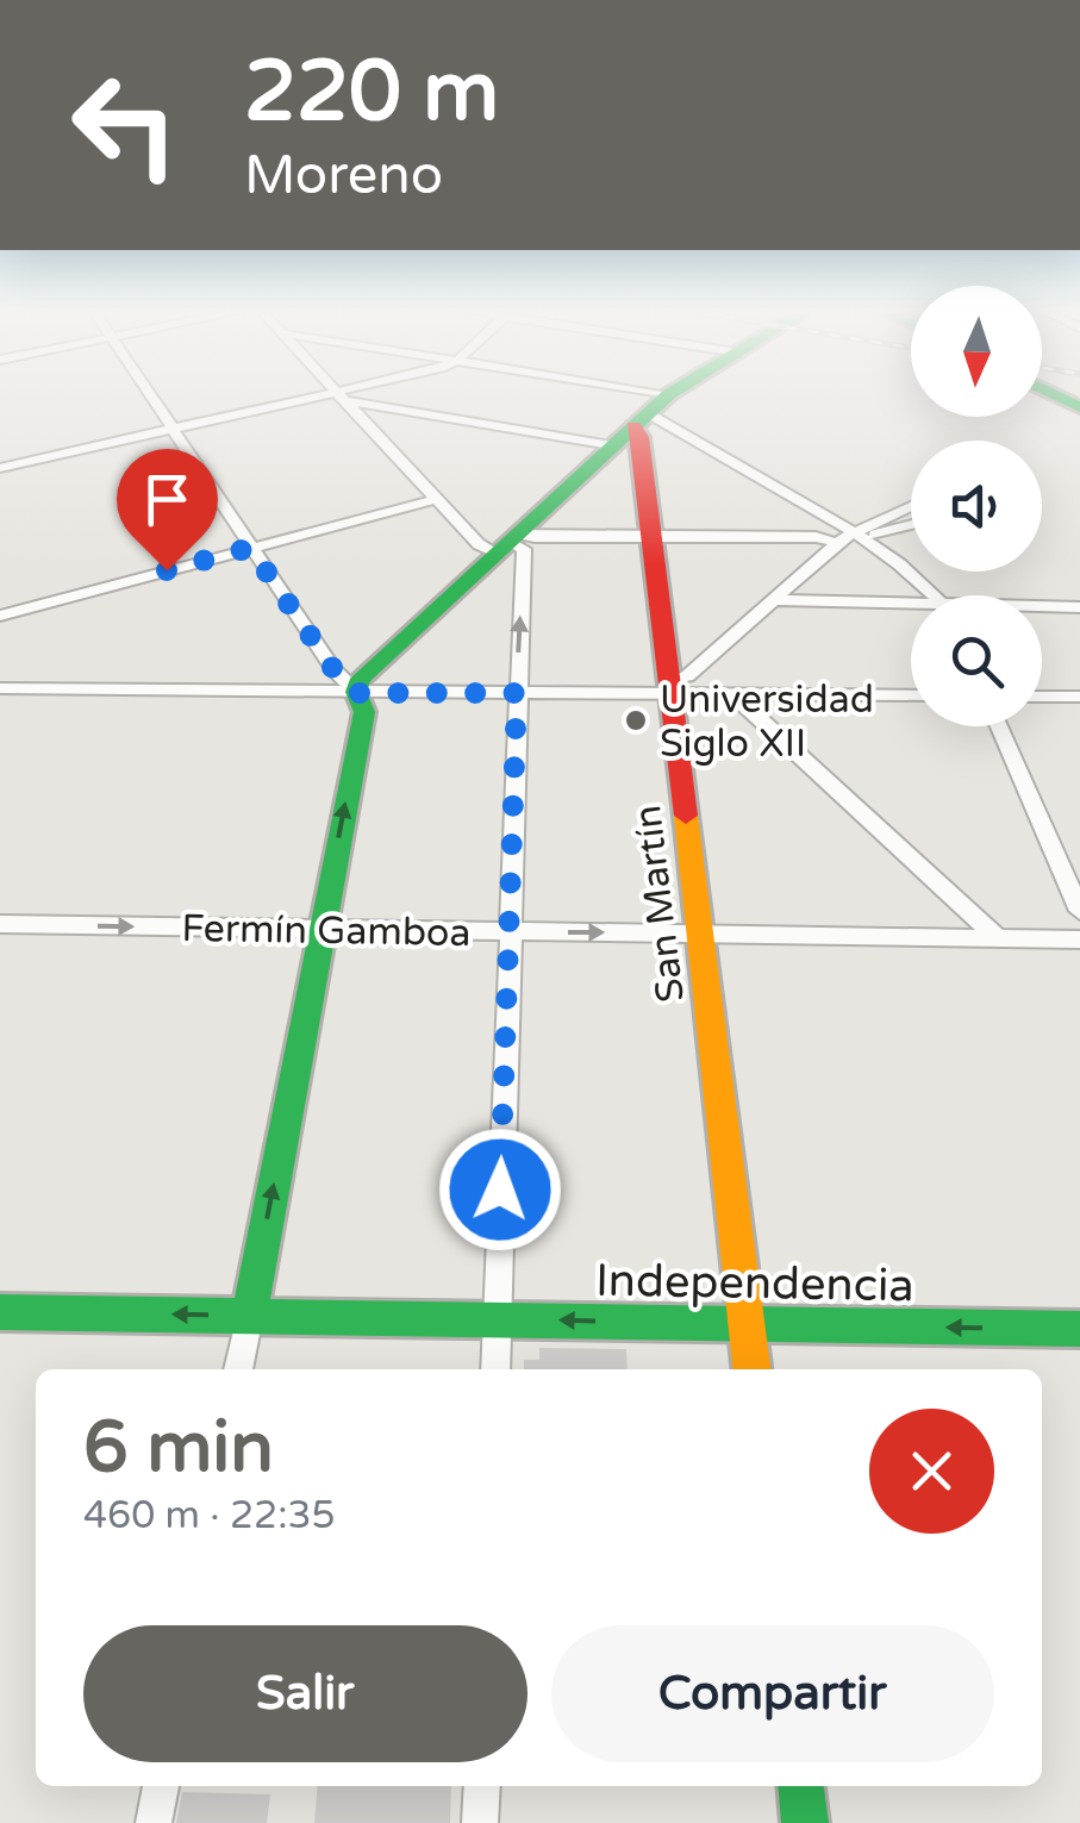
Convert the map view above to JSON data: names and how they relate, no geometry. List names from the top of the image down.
{
  "streets": {
    "street": ["San Martín", "Fermín Gamboa", "Independencia"]
  },
  "crossings": [
    ["San Martín", "Fermín Gamboa"],
    ["San Martín", "Independencia"]
  ],
  "one_way": ["Fermín Gamboa", "Independencia"],
  "places": ["Universidad Siglo XII"],
  "north": "bottom",
  "page": {
    "turn": ["220 m", "Moreno"],
    "heading": ["6 min", "460 m · 22:35"],
    "buttons": ["Salir", "Compartir"]
  }
}
